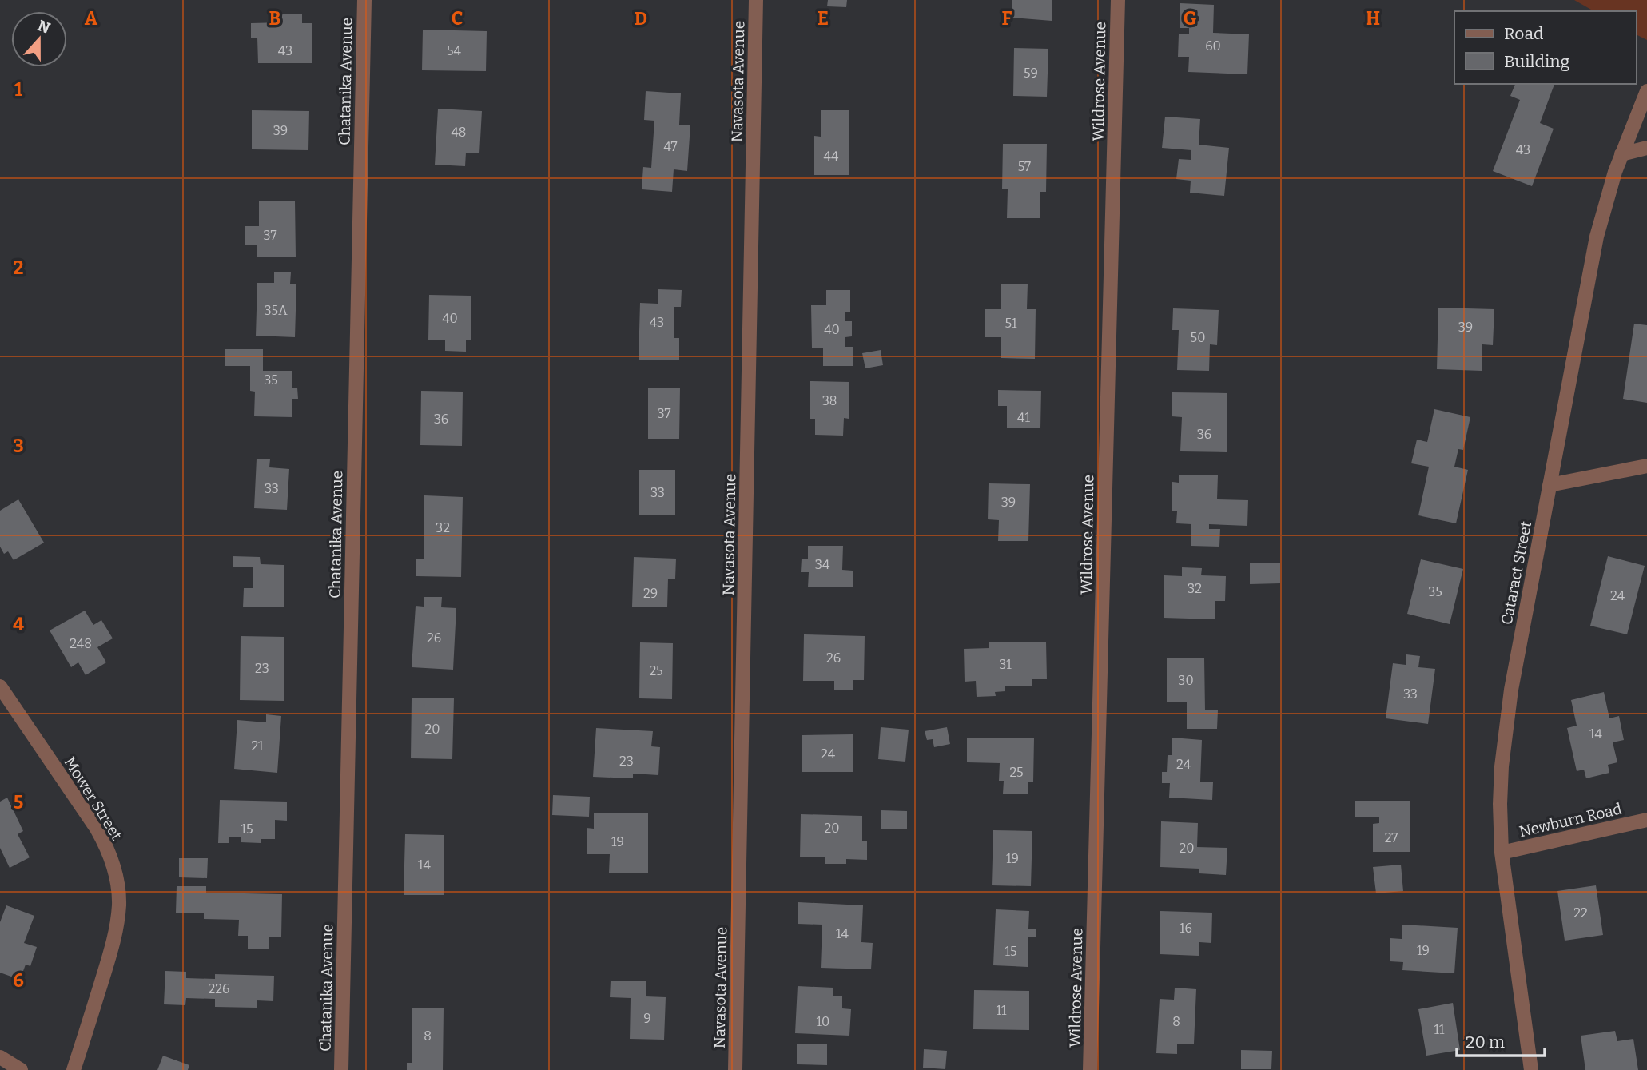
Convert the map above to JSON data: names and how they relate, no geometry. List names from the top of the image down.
{
  "streets": {
    "street": [
      "Chatanika Avenue",
      "Navasota Avenue",
      "Wildrose Avenue",
      "Cataract Street",
      "Mower Street",
      "Newburn Road"
    ]
  },
  "crossings": [
    ["Cataract Street", "Newburn Road"]
  ],
  "house_numbers": [
    "60",
    "43",
    "54",
    "59",
    "39",
    "48",
    "47",
    "43",
    "44",
    "57",
    "37",
    "35A",
    "40",
    "43",
    "51",
    "39",
    "40",
    "50",
    "35",
    "38",
    "37",
    "41",
    "36",
    "36",
    "33",
    "33",
    "39",
    "32",
    "34",
    "32",
    "35",
    "29",
    "24",
    "26",
    "248",
    "26",
    "31",
    "23",
    "25",
    "30",
    "33",
    "20",
    "14",
    "21",
    "24",
    "23",
    "24",
    "25",
    "20",
    "15",
    "27",
    "19",
    "20",
    "19",
    "14",
    "22",
    "16",
    "14",
    "19",
    "15",
    "226",
    "11",
    "9",
    "10",
    "8",
    "11",
    "8"
  ],
  "legend": ["Road", "Building"],
  "scale_bar": "20 m",
  "north": "top",
  "grid": {
    "columns": [
      "A",
      "B",
      "C",
      "D",
      "E",
      "F",
      "G",
      "H"
    ],
    "rows": [
      "1",
      "2",
      "3",
      "4",
      "5",
      "6"
    ]
  }
}
